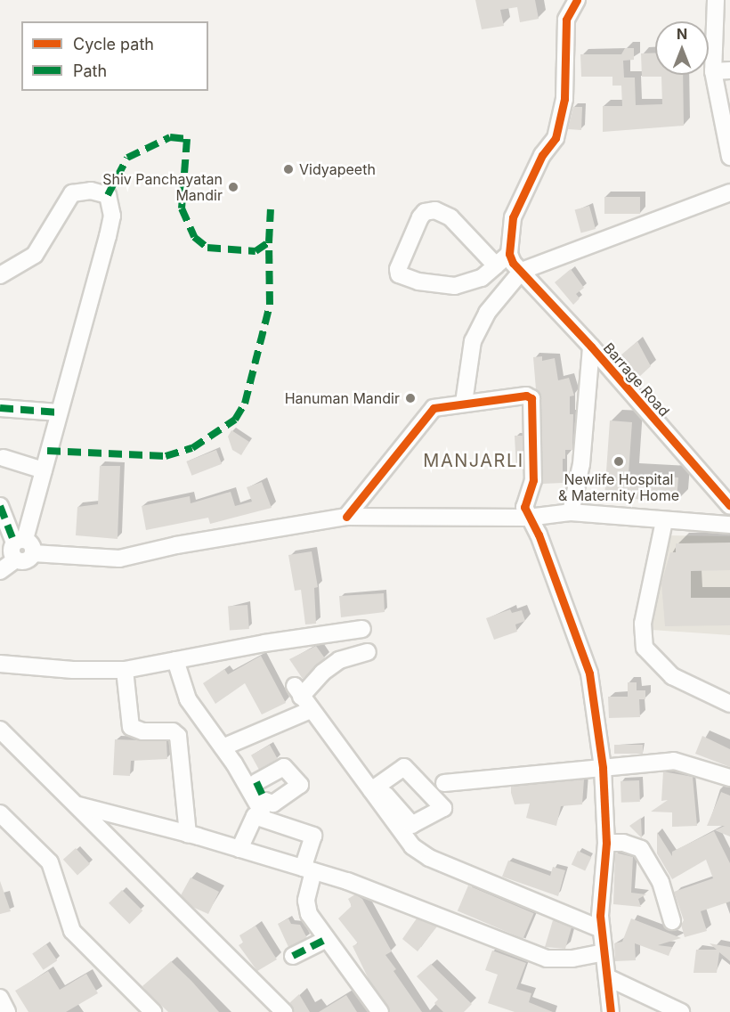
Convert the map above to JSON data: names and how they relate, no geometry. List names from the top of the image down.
{
  "streets": {
    "street": ["Barrage Road"]
  },
  "districts": ["MANJARLI"],
  "places": [
    "Vidyapeeth",
    "Shiv Panchayatan Mandir",
    "Hanuman Mandir",
    "Newlife Hospital & Maternity Home"
  ],
  "legend": ["Cycle path", "Path"],
  "north": "top"
}
